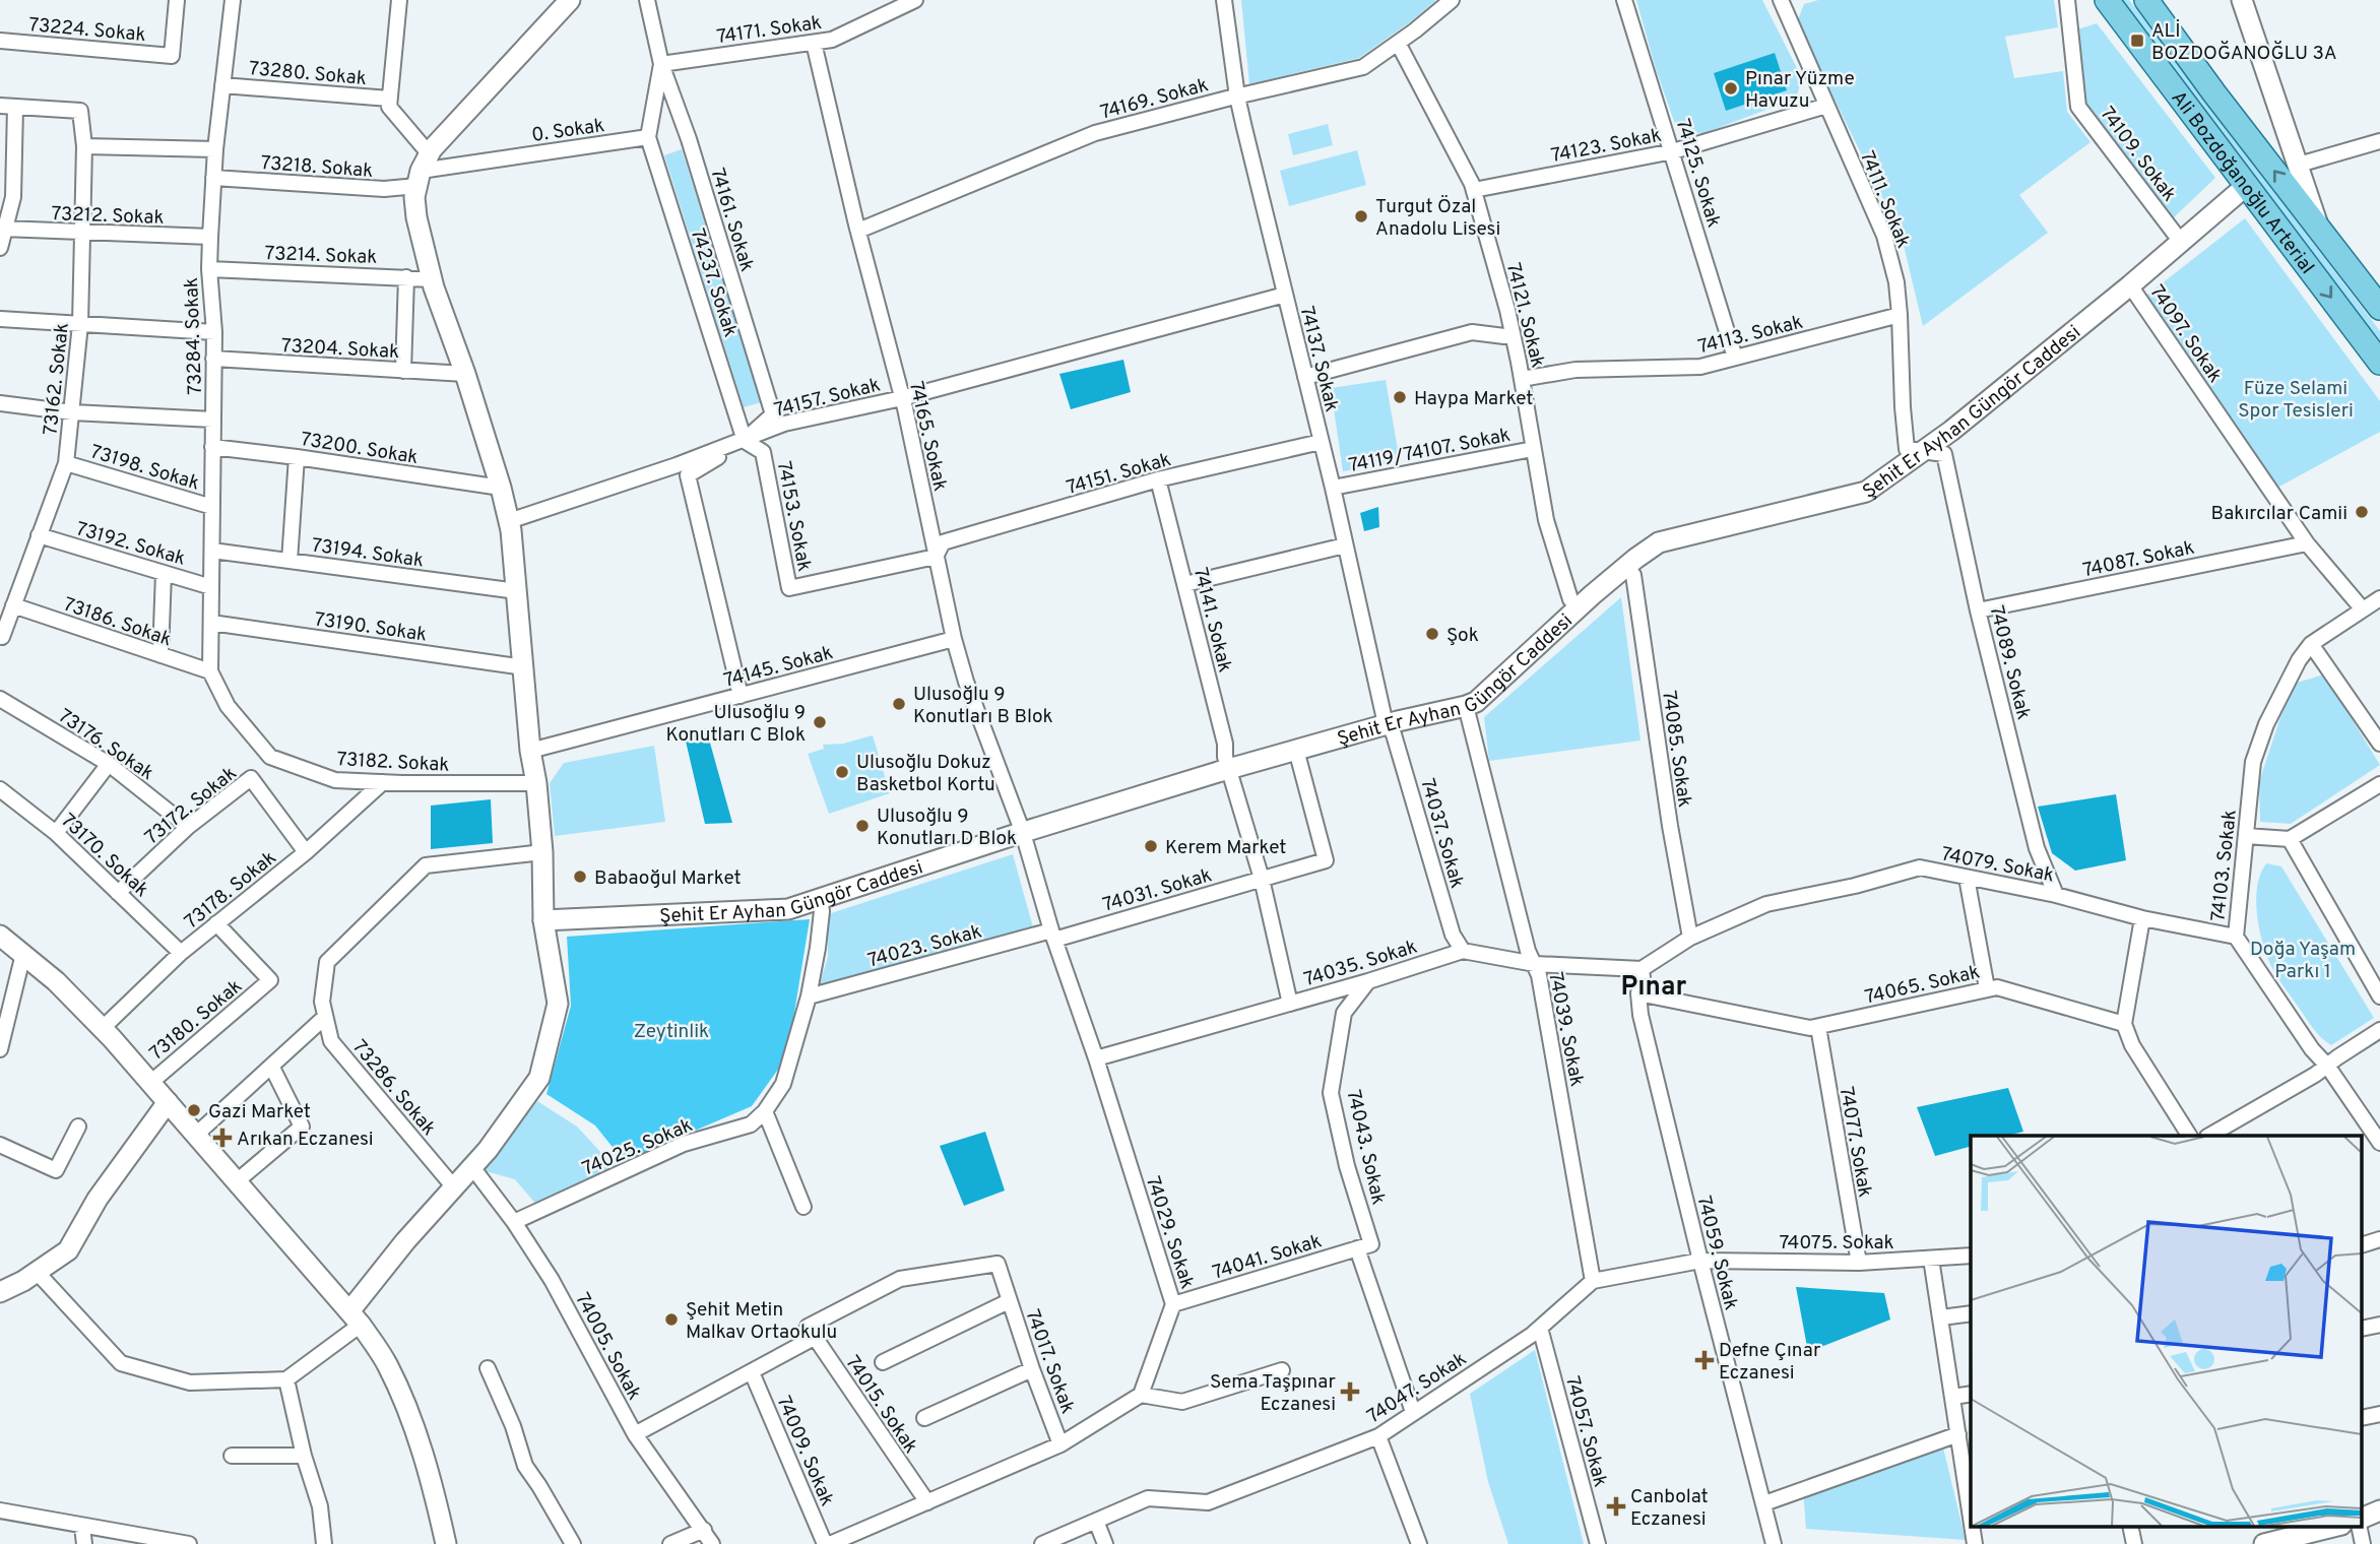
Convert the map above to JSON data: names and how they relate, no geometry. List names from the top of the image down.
{
  "streets": {
    "main road": ["Ali Bozdoğanoğlu Arterial", "Şehit Er Ayhan Güngör Caddesi"],
    "street": [
      "73224. Sokak",
      "74171. Sokak",
      "73280. Sokak",
      "74169. Sokak",
      "0. Sokak",
      "74123. Sokak",
      "74109. Sokak",
      "73218. Sokak",
      "74125. Sokak",
      "74111. Sokak",
      "73212. Sokak",
      "74161. Sokak",
      "73214. Sokak",
      "74237. Sokak",
      "74121. Sokak",
      "74113. Sokak",
      "74097. Sokak",
      "73284. Sokak",
      "73204. Sokak",
      "74137. Sokak",
      "73162. Sokak",
      "74157. Sokak",
      "74165. Sokak",
      "73200. Sokak",
      "74119/74107. Sokak",
      "73198. Sokak",
      "74151. Sokak",
      "74153. Sokak",
      "73192. Sokak",
      "73194. Sokak",
      "74087. Sokak",
      "74141. Sokak",
      "73186. Sokak",
      "73190. Sokak",
      "74089. Sokak",
      "74145. Sokak",
      "73176. Sokak",
      "74085. Sokak",
      "73182. Sokak",
      "73172. Sokak",
      "74037. Sokak",
      "73170. Sokak",
      "74079. Sokak",
      "74103. Sokak",
      "73178. Sokak",
      "74031. Sokak",
      "74023. Sokak",
      "74035. Sokak",
      "74065. Sokak",
      "73180. Sokak",
      "74039. Sokak",
      "73286. Sokak",
      "74077. Sokak",
      "74025. Sokak",
      "74043. Sokak",
      "74029. Sokak",
      "74075. Sokak",
      "74059. Sokak",
      "74041. Sokak",
      "74005. Sokak",
      "74017. Sokak",
      "74047. Sokak",
      "74015. Sokak",
      "74057. Sokak",
      "74009. Sokak"
    ]
  },
  "crossings": [
    ["74171. Sokak", "74161. Sokak"],
    ["74171. Sokak", "74165. Sokak"],
    ["73280. Sokak", "73284. Sokak"],
    ["74169. Sokak", "74121. Sokak"],
    ["74169. Sokak", "74137. Sokak"],
    ["74169. Sokak", "74165. Sokak"],
    ["0. Sokak", "73218. Sokak"],
    ["0. Sokak", "74237. Sokak"],
    ["74123. Sokak", "74125. Sokak"],
    ["74123. Sokak", "74111. Sokak"],
    ["74123. Sokak", "74121. Sokak"],
    ["74109. Sokak", "Şehit Er Ayhan Güngör Caddesi"],
    ["73218. Sokak", "73284. Sokak"],
    ["74125. Sokak", "74113. Sokak"],
    ["Ali Bozdoğanoğlu Arterial", "Şehit Er Ayhan Güngör Caddesi"],
    ["74111. Sokak", "74113. Sokak"],
    ["74111. Sokak", "Şehit Er Ayhan Güngör Caddesi"],
    ["74111. Sokak", "74089. Sokak"],
    ["73212. Sokak", "73284. Sokak"],
    ["73212. Sokak", "73162. Sokak"],
    ["74161. Sokak", "74237. Sokak"],
    ["74161. Sokak", "74157. Sokak"],
    ["74161. Sokak", "74153. Sokak"],
    ["73214. Sokak", "73284. Sokak"],
    ["74237. Sokak", "74157. Sokak"],
    ["74237. Sokak", "74153. Sokak"],
    ["74121. Sokak", "74113. Sokak"],
    ["74121. Sokak", "Şehit Er Ayhan Güngör Caddesi"],
    ["74121. Sokak", "74119/74107. Sokak"],
    ["74097. Sokak", "Şehit Er Ayhan Güngör Caddesi"],
    ["74097. Sokak", "74087. Sokak"],
    ["74097. Sokak", "74103. Sokak"],
    ["73284. Sokak", "73204. Sokak"],
    ["73284. Sokak", "73200. Sokak"],
    ["73284. Sokak", "73198. Sokak"],
    ["73284. Sokak", "73192. Sokak"],
    ["73284. Sokak", "73194. Sokak"],
    ["73284. Sokak", "73186. Sokak"],
    ["73284. Sokak", "73190. Sokak"],
    ["73284. Sokak", "73182. Sokak"],
    ["74137. Sokak", "74157. Sokak"],
    ["74137. Sokak", "Şehit Er Ayhan Güngör Caddesi"],
    ["74137. Sokak", "74119/74107. Sokak"],
    ["74137. Sokak", "74151. Sokak"],
    ["74137. Sokak", "74037. Sokak"],
    ["73162. Sokak", "73198. Sokak"],
    ["73162. Sokak", "73192. Sokak"],
    ["73162. Sokak", "73186. Sokak"],
    ["74157. Sokak", "74165. Sokak"],
    ["74157. Sokak", "74153. Sokak"],
    ["Şehit Er Ayhan Güngör Caddesi", "74165. Sokak"],
    ["Şehit Er Ayhan Güngör Caddesi", "74141. Sokak"],
    ["Şehit Er Ayhan Güngör Caddesi", "74089. Sokak"],
    ["Şehit Er Ayhan Güngör Caddesi", "74085. Sokak"],
    ["Şehit Er Ayhan Güngör Caddesi", "74037. Sokak"],
    ["Şehit Er Ayhan Güngör Caddesi", "74031. Sokak"],
    ["Şehit Er Ayhan Güngör Caddesi", "74039. Sokak"],
    ["Şehit Er Ayhan Güngör Caddesi", "74025. Sokak"],
    ["Şehit Er Ayhan Güngör Caddesi", "74029. Sokak"],
    ["74165. Sokak", "74151. Sokak"],
    ["74165. Sokak", "74153. Sokak"],
    ["74165. Sokak", "74145. Sokak"],
    ["74165. Sokak", "74029. Sokak"],
    ["74151. Sokak", "74153. Sokak"],
    ["74151. Sokak", "74141. Sokak"],
    ["74087. Sokak", "74089. Sokak"],
    ["74141. Sokak", "74031. Sokak"],
    ["74141. Sokak", "74035. Sokak"],
    ["73186. Sokak", "73182. Sokak"],
    ["74089. Sokak", "74079. Sokak"],
    ["73176. Sokak", "73172. Sokak"],
    ["74085. Sokak", "74079. Sokak"],
    ["73182. Sokak", "73178. Sokak"],
    ["73172. Sokak", "73170. Sokak"],
    ["73172. Sokak", "73178. Sokak"],
    ["74037. Sokak", "74035. Sokak"],
    ["73170. Sokak", "73178. Sokak"],
    ["74079. Sokak", "74103. Sokak"],
    ["74079. Sokak", "74035. Sokak"],
    ["74079. Sokak", "74059. Sokak"],
    ["73178. Sokak", "73180. Sokak"],
    ["74031. Sokak", "74023. Sokak"],
    ["74031. Sokak", "74029. Sokak"],
    ["74023. Sokak", "74025. Sokak"],
    ["74023. Sokak", "74029. Sokak"],
    ["74035. Sokak", "74039. Sokak"],
    ["74035. Sokak", "74043. Sokak"],
    ["74035. Sokak", "74029. Sokak"],
    ["74035. Sokak", "74059. Sokak"],
    ["74065. Sokak", "74077. Sokak"],
    ["74065. Sokak", "74059. Sokak"],
    ["74039. Sokak", "74047. Sokak"],
    ["74077. Sokak", "74075. Sokak"],
    ["74025. Sokak", "74005. Sokak"],
    ["74043. Sokak", "74041. Sokak"],
    ["74043. Sokak", "74047. Sokak"],
    ["74029. Sokak", "74041. Sokak"],
    ["74075. Sokak", "74059. Sokak"],
    ["74047. Sokak", "74057. Sokak"]
  ],
  "districts": ["Pınar"],
  "parks": ["Füze Selami Spor Tesisleri", "Doğa Yaşam Parkı 1", "Zeytinlik"],
  "places": {
    "transit": ["ALİ BOZDOĞANOĞLU 3A"],
    "other": [
      "Pınar Yüzme Havuzu",
      "Turgut Özal Anadolu Lisesi",
      "Haypa Market",
      "Bakırcılar Camii",
      "Şok",
      "Ulusoğlu 9 Konutları B Blok",
      "Ulusoğlu 9 Konutları C Blok",
      "Ulusoğlu Dokuz Basketbol Kortu",
      "Ulusoğlu 9 Konutları D Blok",
      "Kerem Market",
      "Babaoğul Market",
      "Gazi Market",
      "Şehit Metin Malkav Ortaokulu"
    ],
    "health": [
      "Arıkan Eczanesi",
      "Defne Çınar Eczanesi",
      "Sema Taşpınar Eczanesi",
      "Canbolat Eczanesi"
    ]
  }
}
